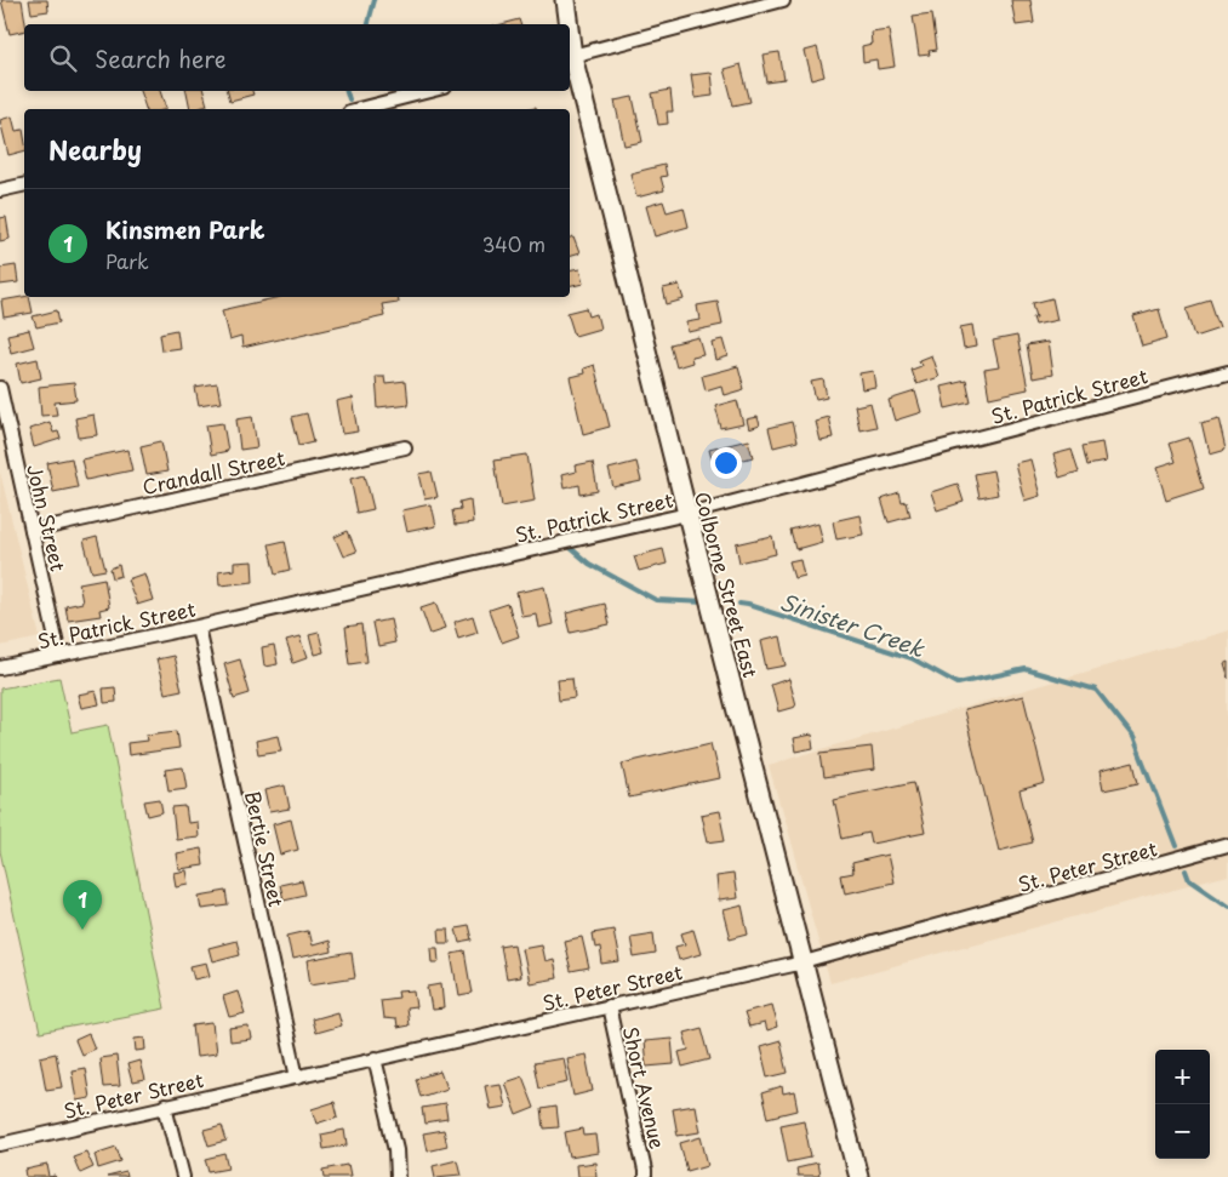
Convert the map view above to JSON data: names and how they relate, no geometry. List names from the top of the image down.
{
  "streets": {
    "main road": ["Colborne Street East"],
    "street": [
      "St. Patrick Street",
      "Crandall Street",
      "John Street",
      "Bertie Street",
      "St. Peter Street",
      "Short Avenue"
    ]
  },
  "crossings": [
    ["St. Patrick Street", "John Street"],
    ["St. Patrick Street", "Colborne Street East"],
    ["St. Patrick Street", "Bertie Street"],
    ["Crandall Street", "John Street"],
    ["Colborne Street East", "St. Peter Street"],
    ["Bertie Street", "St. Peter Street"],
    ["St. Peter Street", "Short Avenue"]
  ],
  "water": ["Sinister Creek"],
  "page": {
    "search": "Search here",
    "heading": "Nearby",
    "list": [
      {
        "mark": "1",
        "name": "Kinsmen Park",
        "note": "Park",
        "value": "340 m"
      }
    ],
    "pins": "1",
    "map_buttons": ["+", "−"]
  }
}
